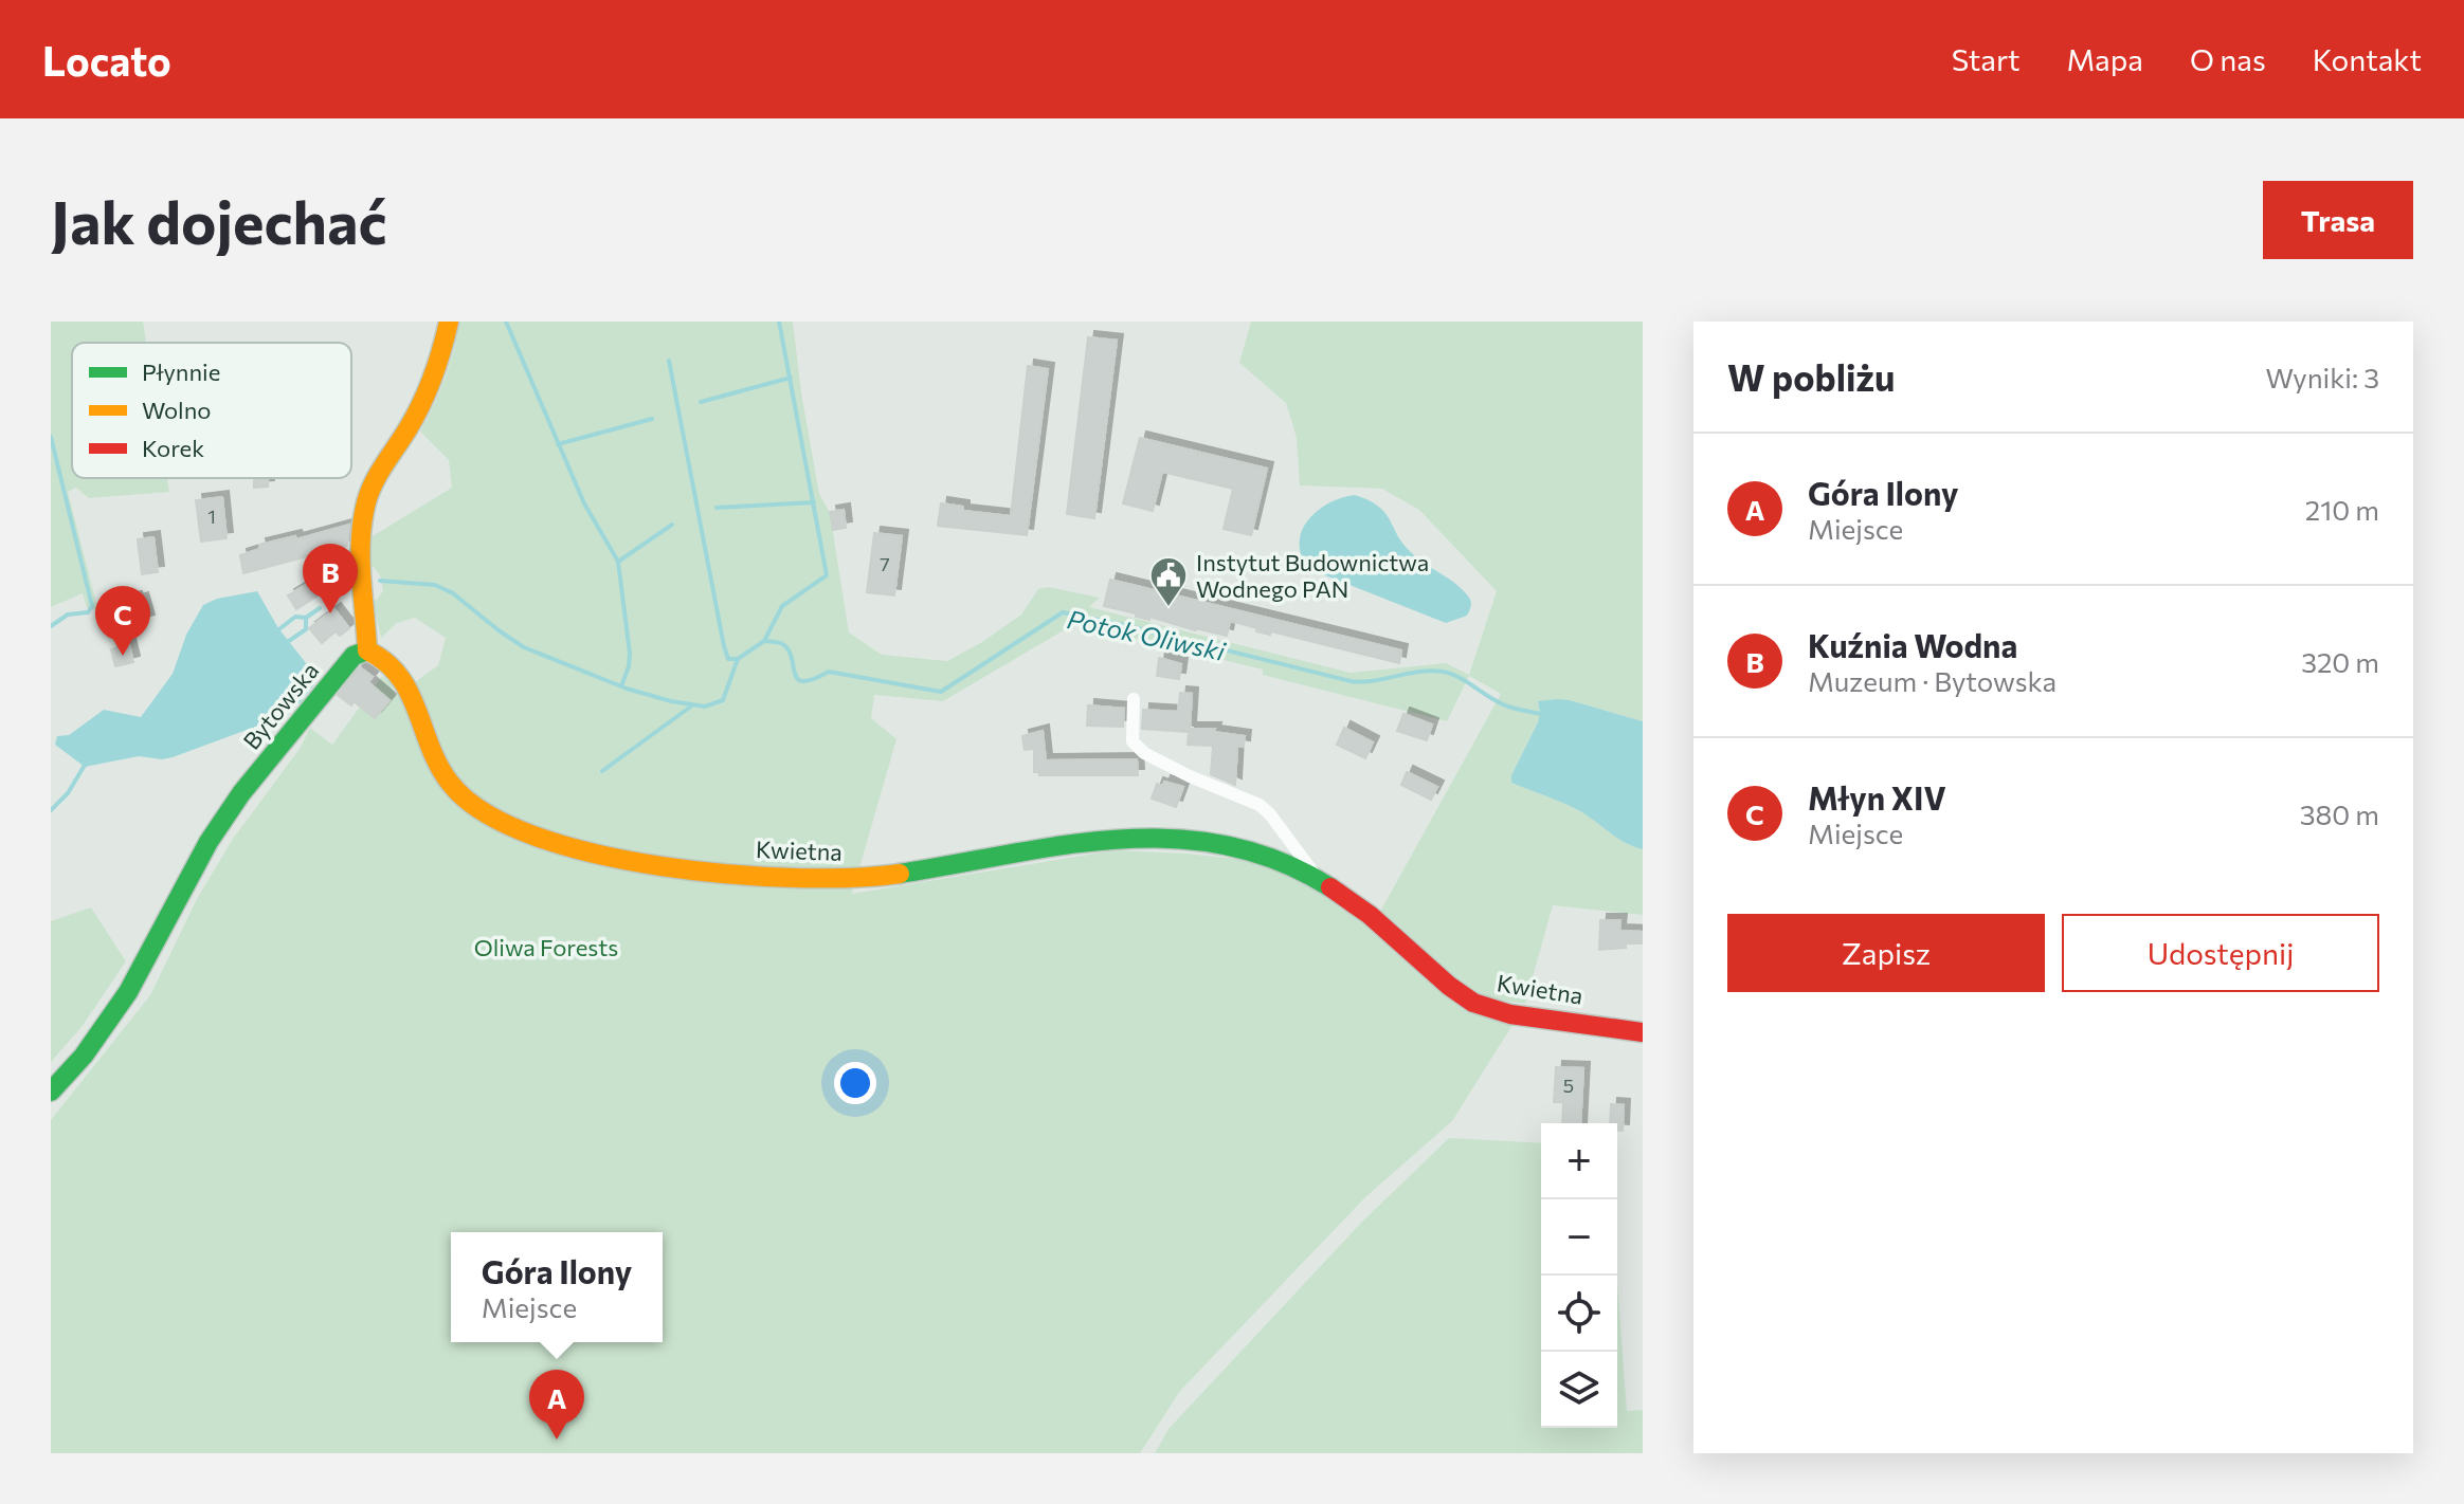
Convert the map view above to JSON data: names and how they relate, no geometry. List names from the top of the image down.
{
  "streets": {
    "street": ["Bytowska", "Kwietna"]
  },
  "crossings": [
    ["Bytowska", "Kwietna"]
  ],
  "water": ["Potok Oliwski"],
  "parks": ["Oliwa Forests"],
  "places": {
    "public building": ["Instytut Budownictwa Wodnego PAN"]
  },
  "house_numbers": ["1", "7", "5"],
  "legend": ["Płynnie", "Wolno", "Korek"],
  "page": {
    "header": "Locato",
    "nav": [
      "Start",
      "Mapa",
      "O nas",
      "Kontakt"
    ],
    "buttons": [
      "Trasa",
      ["Zapisz", "Udostępnij"]
    ],
    "title": "Jak dojechać",
    "heading": ["W pobliżu", "Wyniki: 3"],
    "list": [
      {
        "mark": "A",
        "name": "Góra Ilony",
        "note": "Miejsce",
        "value": "210 m"
      },
      {
        "mark": "B",
        "name": "Kuźnia Wodna",
        "note": "Muzeum · Bytowska",
        "value": "320 m"
      },
      {
        "mark": "C",
        "name": "Młyn XIV",
        "note": "Miejsce",
        "value": "380 m"
      }
    ],
    "pins": ["B", "C", "A"],
    "map_buttons": ["+", "−"],
    "popup": ["Góra Ilony", "Miejsce"]
  }
}
